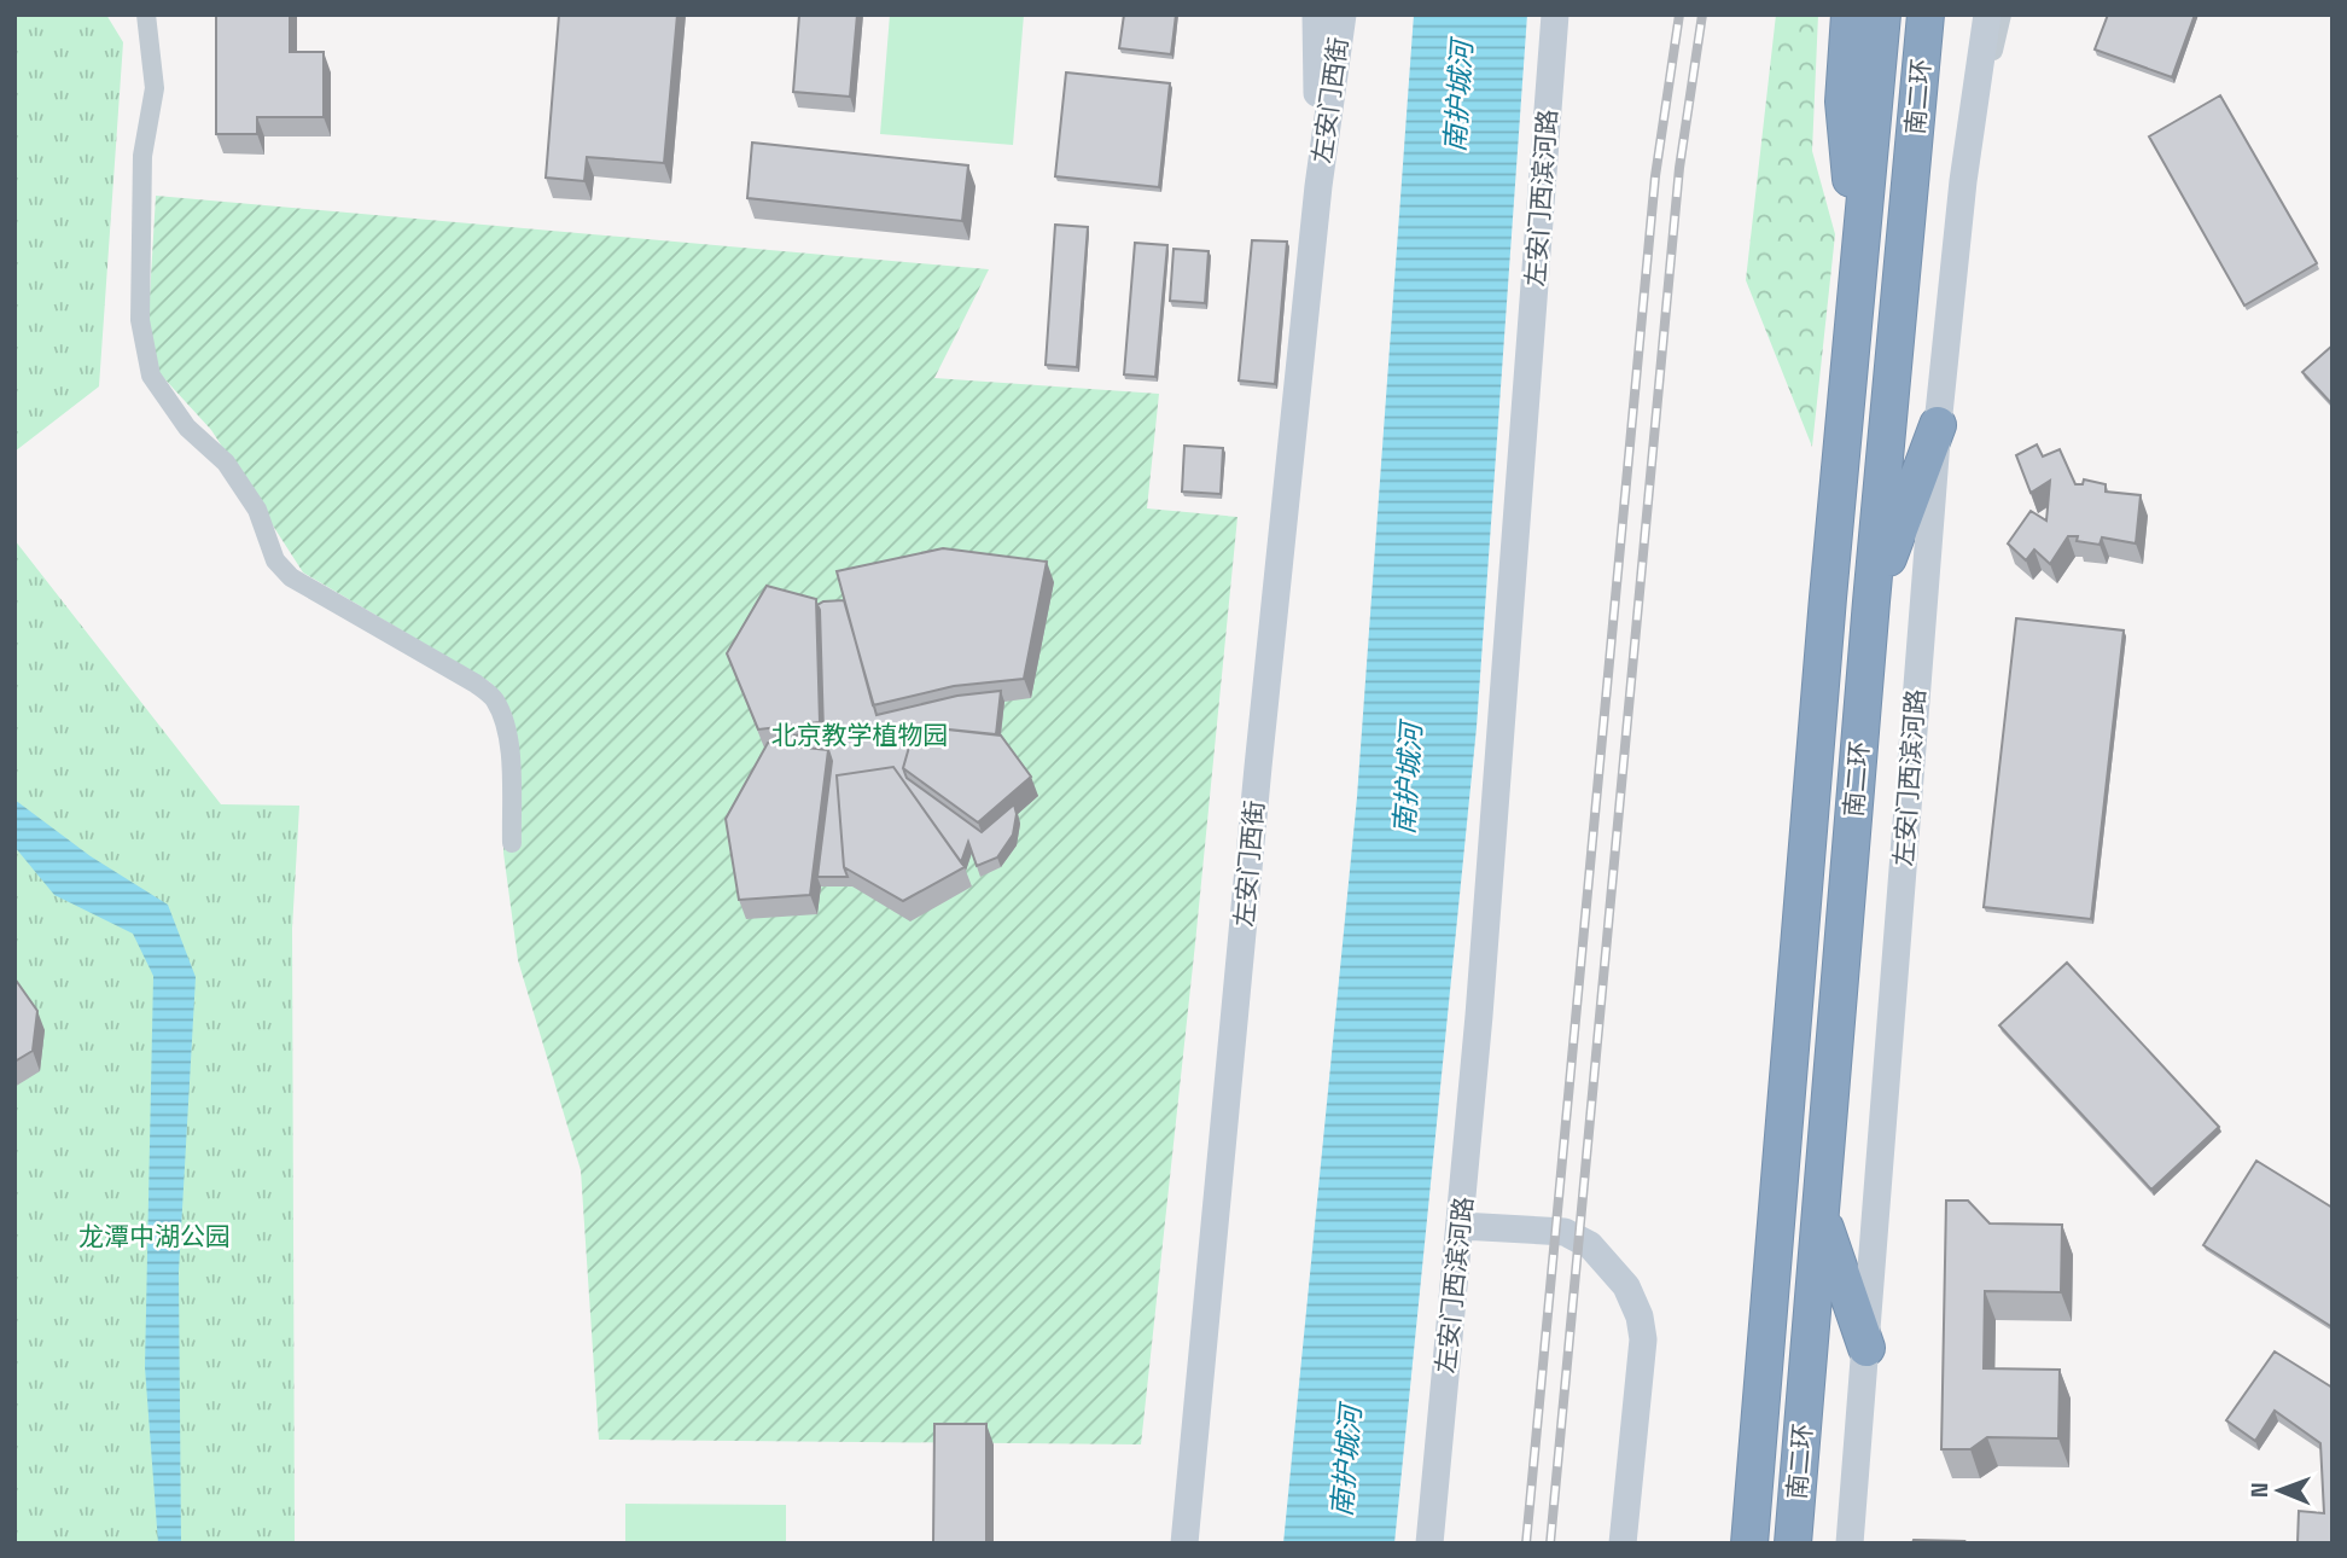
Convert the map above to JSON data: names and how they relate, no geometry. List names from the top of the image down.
{
  "streets": {
    "highway": ["南二环"],
    "street": ["左安门西街", "左安门西滨河路"]
  },
  "water": ["南护城河"],
  "parks": ["北京教学植物园", "龙潭中湖公园"],
  "north": "left"
}
